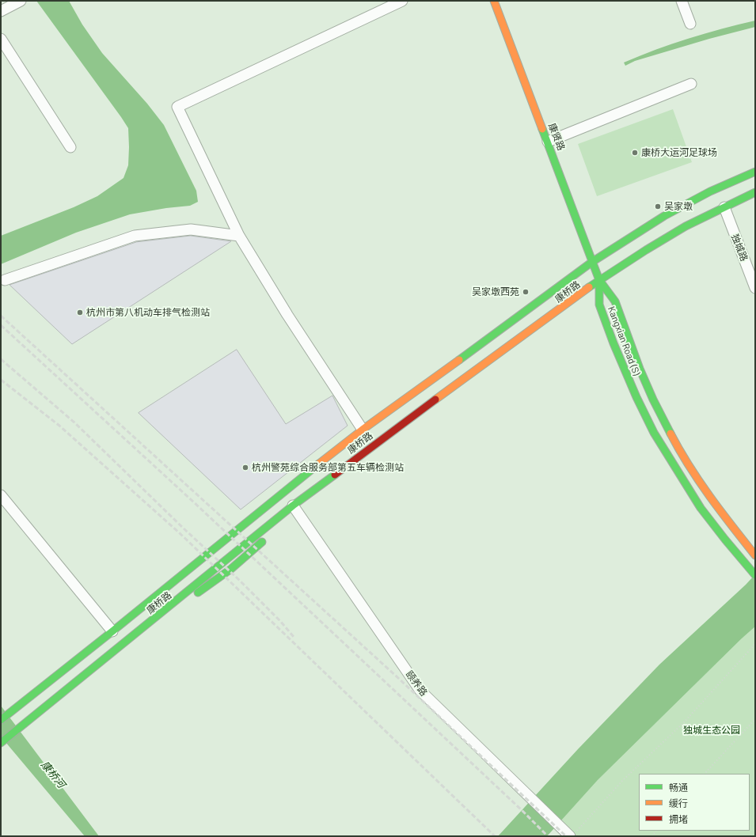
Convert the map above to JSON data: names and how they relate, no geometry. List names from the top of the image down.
{
  "streets": {
    "main road": ["康贤路", "康桥路", "Kangxian Road (S)"],
    "street": ["独城路", "颐养路"]
  },
  "crossings": [
    ["康贤路", "康桥路"],
    ["康贤路", "Kangxian Road (S)"],
    ["独城路", "康桥路"],
    ["康桥路", "Kangxian Road (S)"],
    ["康桥路", "颐养路"]
  ],
  "water": ["康桥河"],
  "parks": ["独城生态公园"],
  "places": [
    "康桥大运河足球场",
    "吴家墩",
    "吴家墩西苑",
    "杭州市第八机动车排气检测站",
    "杭州警苑综合服务部第五车辆检测站"
  ],
  "legend": ["畅通", "缓行", "拥堵"]
}
